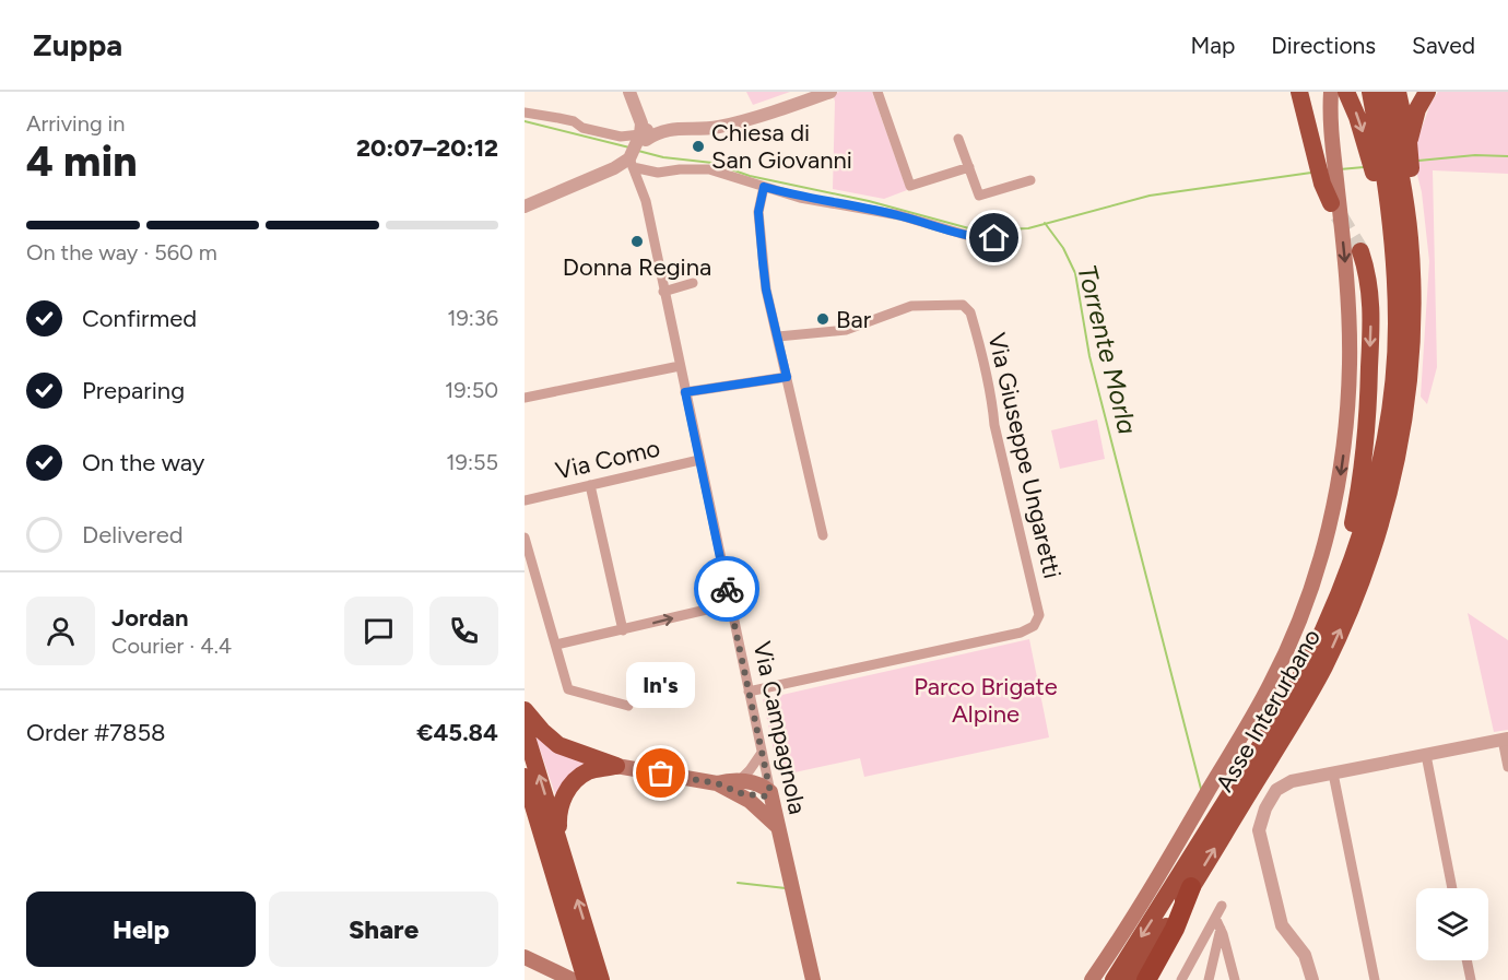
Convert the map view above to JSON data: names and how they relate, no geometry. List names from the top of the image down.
{
  "streets": {
    "highway": ["Asse Interurbano"],
    "main road": ["Via Campagnola"],
    "street": ["Via Giuseppe Ungaretti", "Via Como"]
  },
  "crossings": [
    ["Via Giuseppe Ungaretti", "Via Campagnola"],
    ["Via Como", "Via Campagnola"]
  ],
  "water": ["Torrente Morla"],
  "parks": ["Parco Brigate Alpine"],
  "places": [
    "Chiesa di San Giovanni",
    "Donna Regina",
    "Bar",
    "In's"
  ],
  "page": {
    "header": "Zuppa",
    "nav": ["Map", "Directions", "Saved"],
    "heading": ["4 min", "Arriving in", "20:07–20:12"],
    "panel": [
      "Jordan",
      "Courier · 4.4",
      "Order #7858",
      "€45.84"
    ],
    "bar": "On the way · 560 m",
    "list": [
      ["Confirmed", "19:36"],
      ["Preparing", "19:50"],
      ["On the way", "19:55"],
      "Delivered"
    ],
    "bubble": "In's",
    "buttons": ["Help", "Share"]
  }
}
